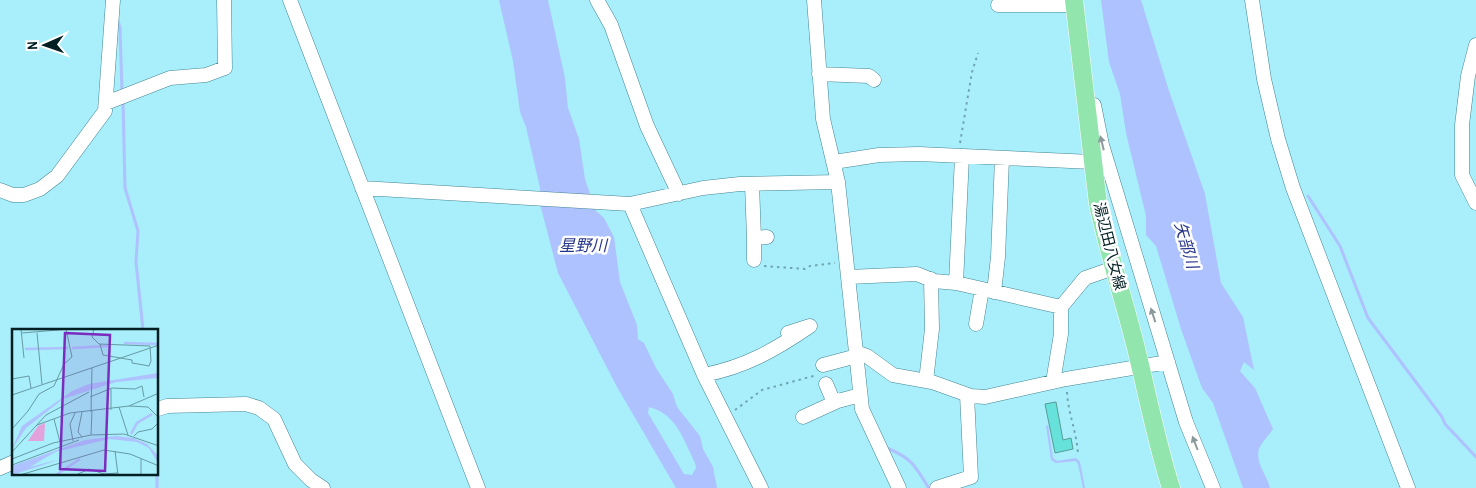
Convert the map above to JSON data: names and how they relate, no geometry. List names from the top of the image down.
{
  "streets": {
    "main road": ["湯辺田八女線"]
  },
  "water": ["星野川", "矢部川"],
  "north": "left"
}
